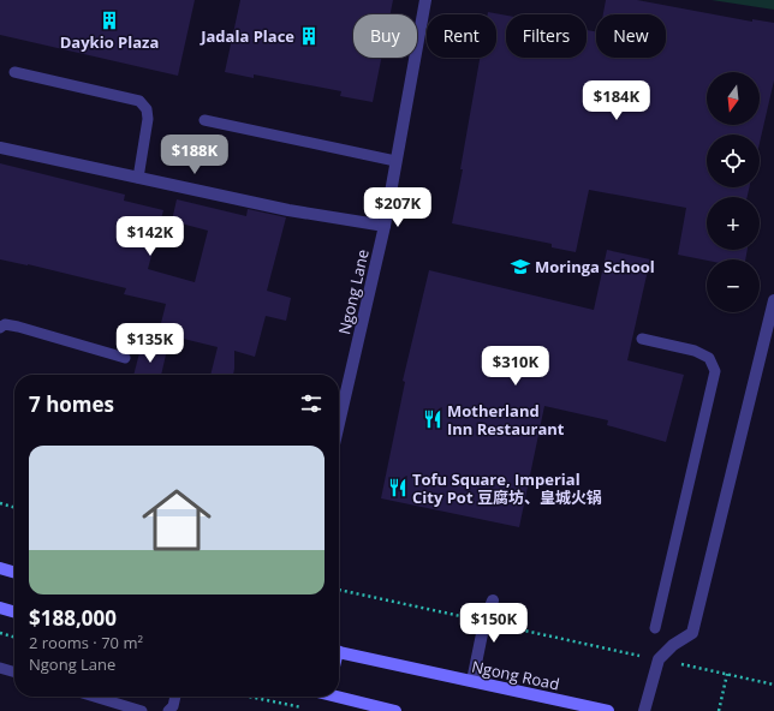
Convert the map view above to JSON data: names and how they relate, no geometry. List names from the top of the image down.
{
  "streets": {
    "main road": ["Ngong Road"],
    "street": ["Ngong Lane"]
  },
  "places": {
    "building": ["Daykio Plaza", "Jadala Place"],
    "school or university": ["Moringa School"],
    "restaurant": ["Motherland Inn Restaurant", "Tofu Square, Imperial City Pot 豆腐坊、皇城火锅"]
  },
  "north": "bottom",
  "page": {
    "chip": [
      "Buy",
      "Rent",
      "Filters",
      "New"
    ],
    "map_buttons": ["+", "−"],
    "price": [
      "$184K",
      "$188K",
      "$207K",
      "$142K",
      "$135K",
      "$310K",
      "$150K"
    ],
    "heading": "7 homes",
    "list": [
      {
        "name": "$188,000",
        "note": "2 rooms · 70 m² · Ngong Lane"
      }
    ]
  }
}
